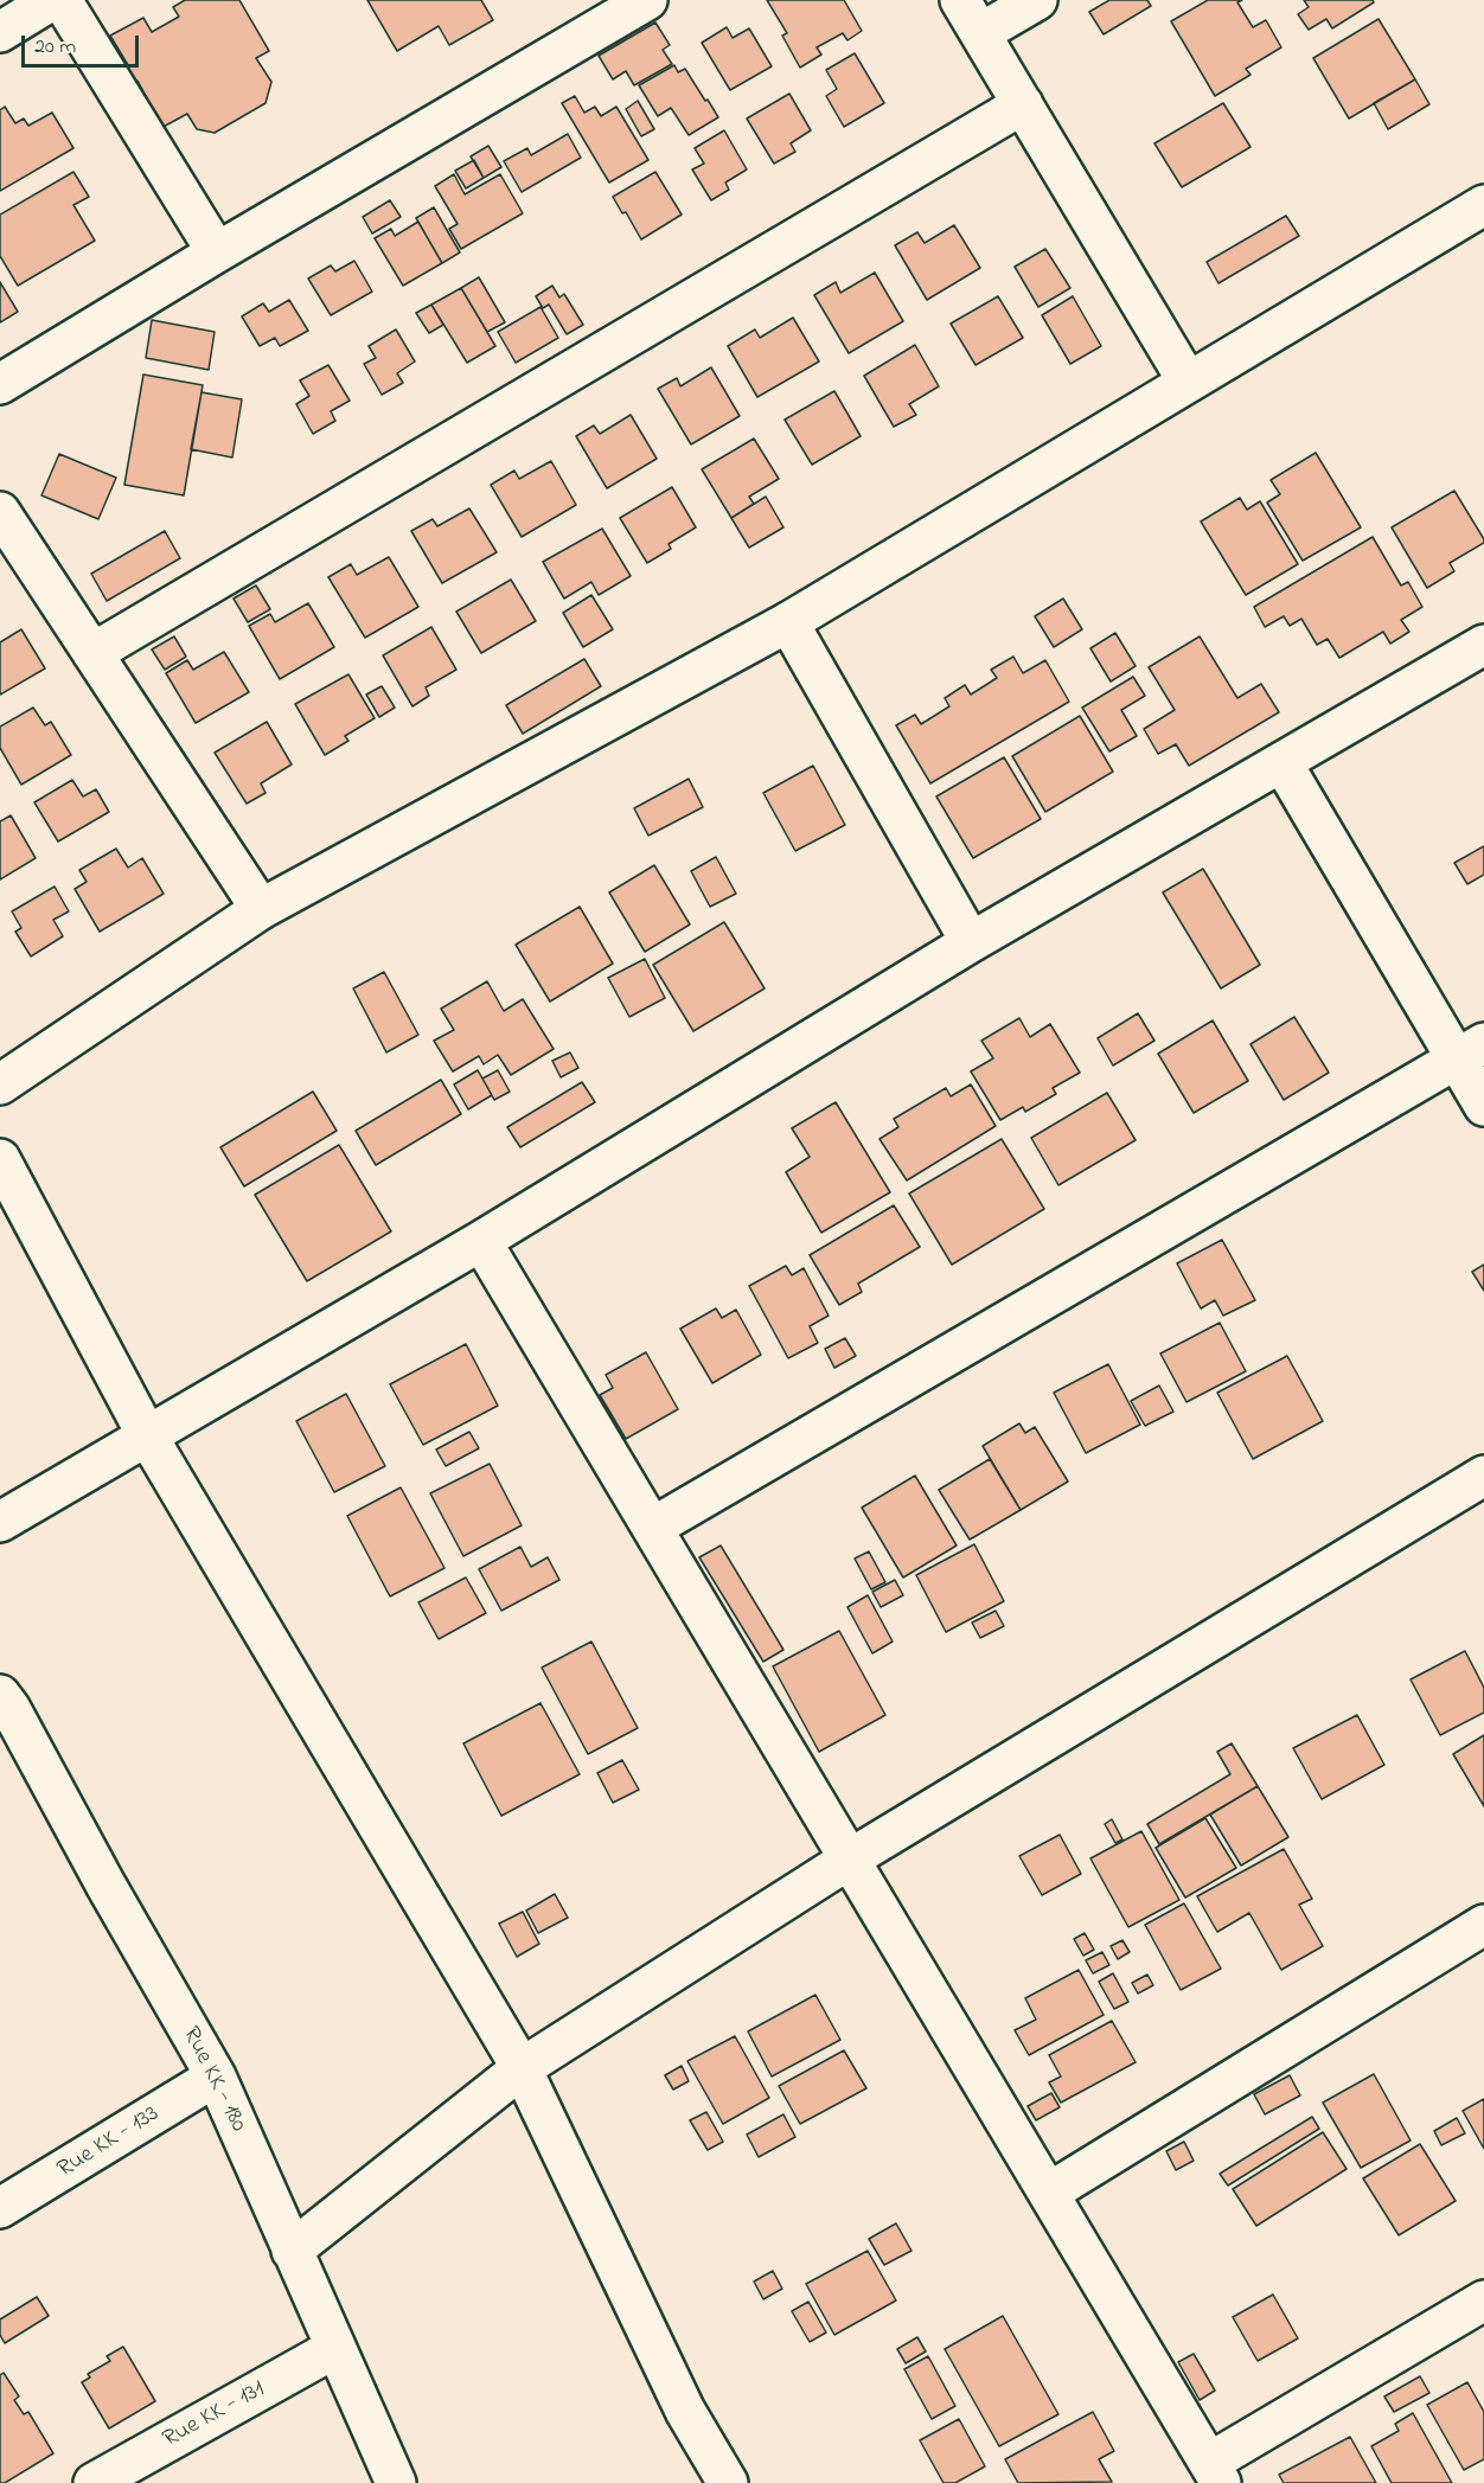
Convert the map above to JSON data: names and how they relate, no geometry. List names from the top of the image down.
{
  "streets": {
    "street": ["Rue KK - 180", "Rue KK - 133", "Rue KK - 131"]
  },
  "crossings": [
    ["Rue KK - 180", "Rue KK - 133"],
    ["Rue KK - 180", "Rue KK - 131"]
  ],
  "scale_bar": "20 m"
}
